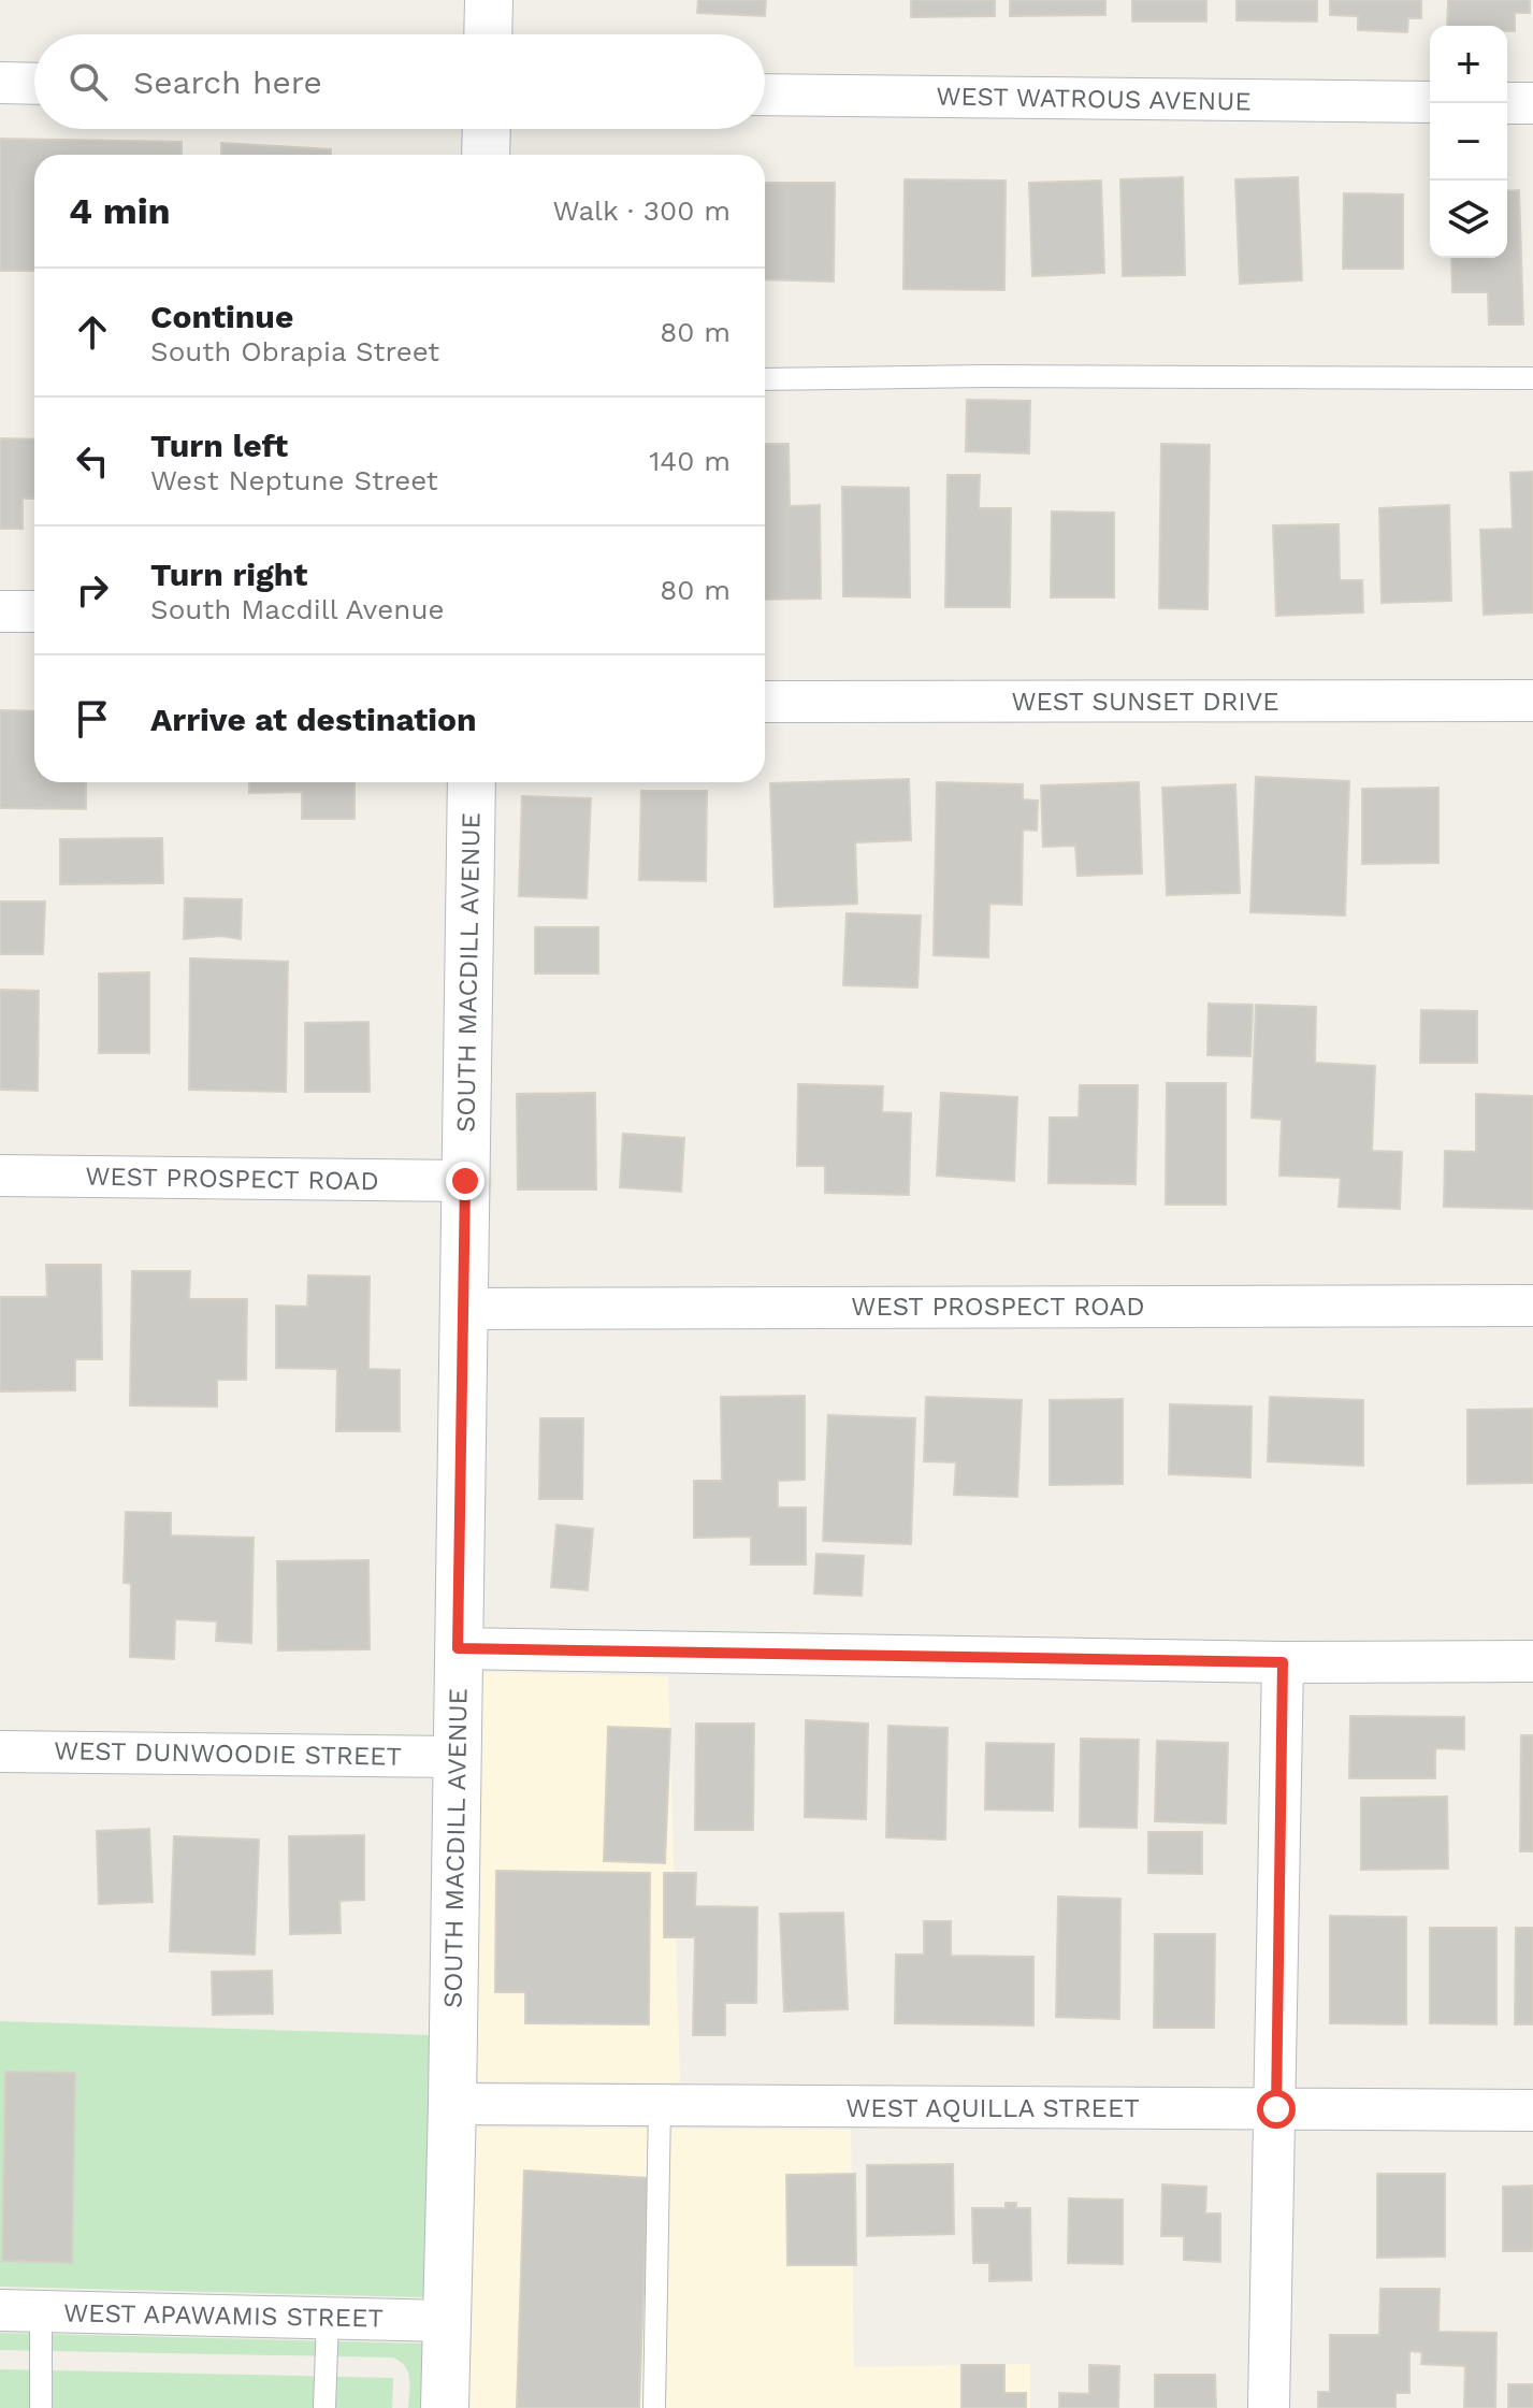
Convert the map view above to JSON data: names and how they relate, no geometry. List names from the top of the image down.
{
  "streets": {
    "street": [
      "WEST WATROUS AVENUE",
      "WEST SUNSET DRIVE",
      "SOUTH MACDILL AVENUE",
      "WEST PROSPECT ROAD",
      "WEST DUNWOODIE STREET",
      "WEST AQUILLA STREET",
      "WEST APAWAMIS STREET"
    ]
  },
  "crossings": [
    ["SOUTH MACDILL AVENUE", "WEST PROSPECT ROAD"],
    ["SOUTH MACDILL AVENUE", "WEST DUNWOODIE STREET"],
    ["SOUTH MACDILL AVENUE", "WEST AQUILLA STREET"],
    ["SOUTH MACDILL AVENUE", "WEST APAWAMIS STREET"]
  ],
  "page": {
    "map_buttons": ["+", "−"],
    "search": "Search here",
    "heading": ["4 min", "Walk · 300 m"],
    "list": [
      ["Continue", "South Obrapia Street", "80 m"],
      ["Turn left", "West Neptune Street", "140 m"],
      ["Turn right", "South Macdill Avenue", "80 m"],
      "Arrive at destination"
    ]
  }
}
